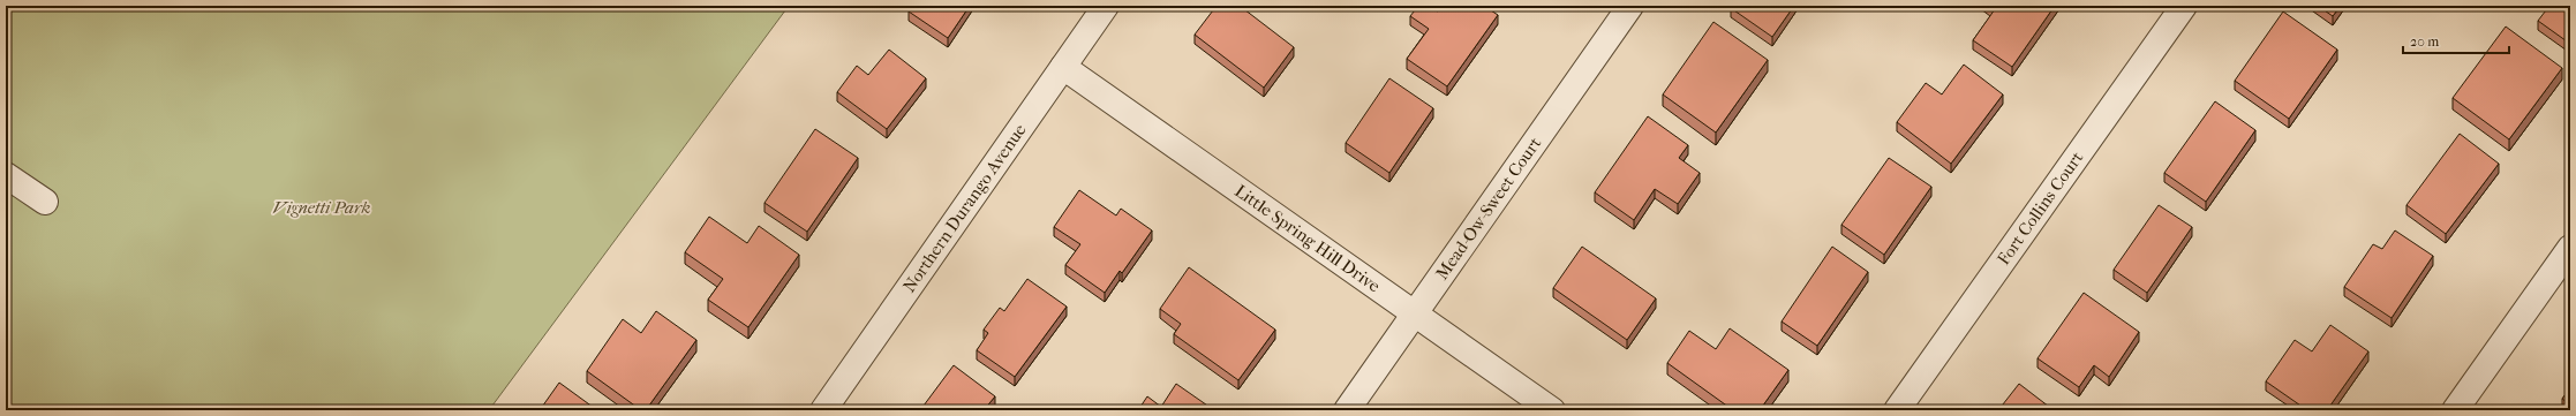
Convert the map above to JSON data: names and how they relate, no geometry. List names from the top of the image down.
{
  "streets": {
    "street": [
      "Northern Durango Avenue",
      "Mead-Ow-Sweet Court",
      "Fort Collins Court",
      "Little Spring Hill Drive"
    ]
  },
  "crossings": [
    ["Northern Durango Avenue", "Little Spring Hill Drive"],
    ["Mead-Ow-Sweet Court", "Little Spring Hill Drive"]
  ],
  "parks": ["Vignetti Park"],
  "scale_bar": "20 m"
}
